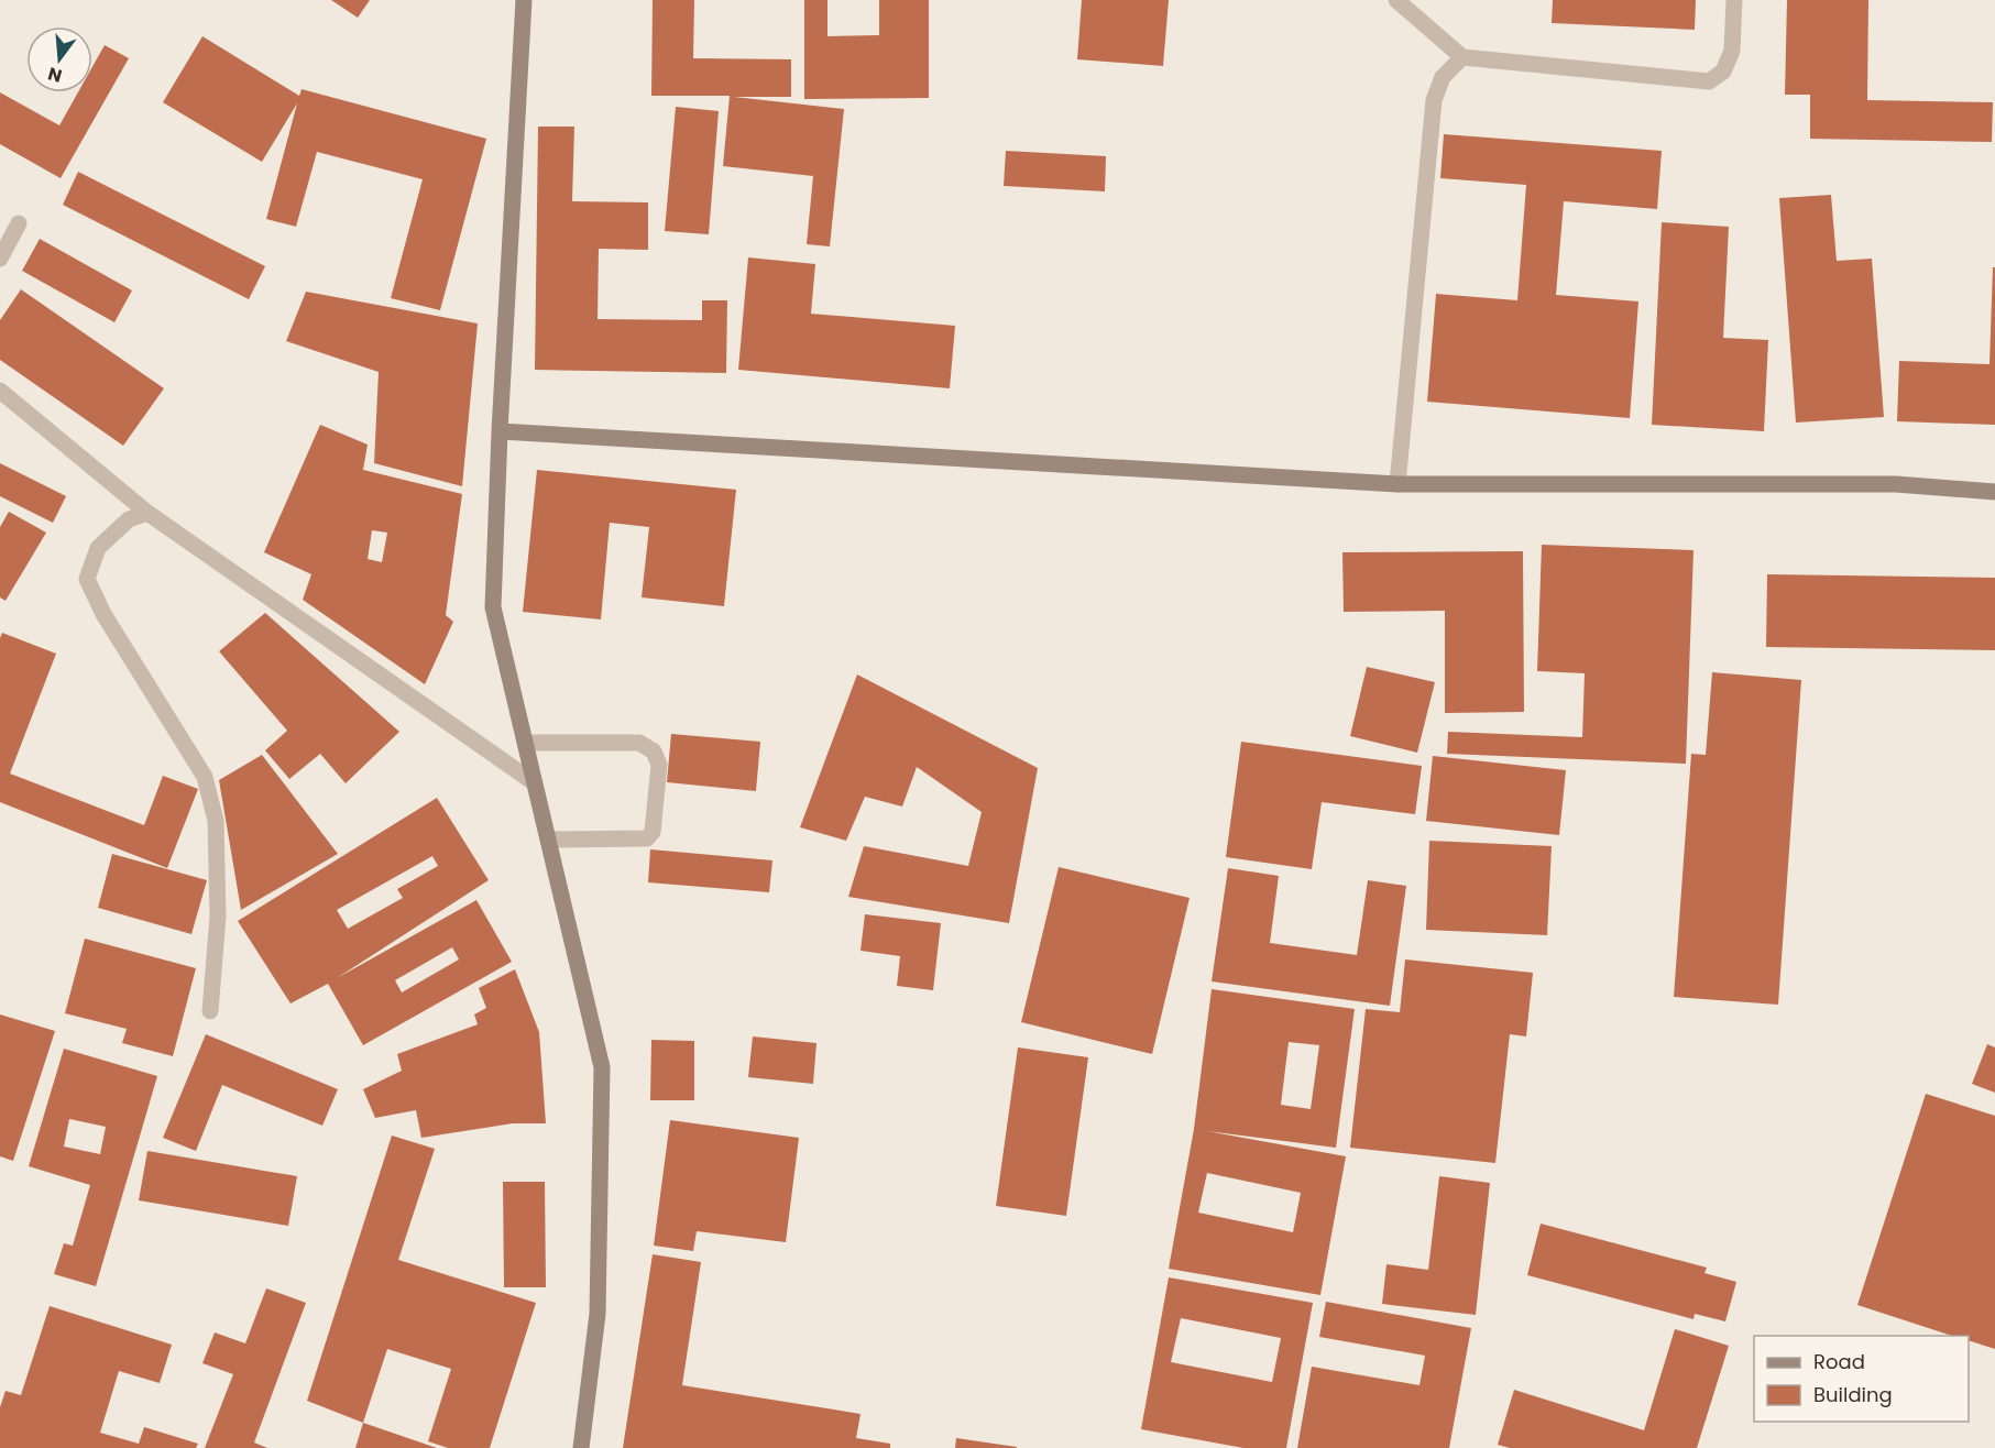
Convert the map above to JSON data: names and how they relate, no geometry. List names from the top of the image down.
{
  "legend": ["Road", "Building"],
  "north": "bottom"
}
